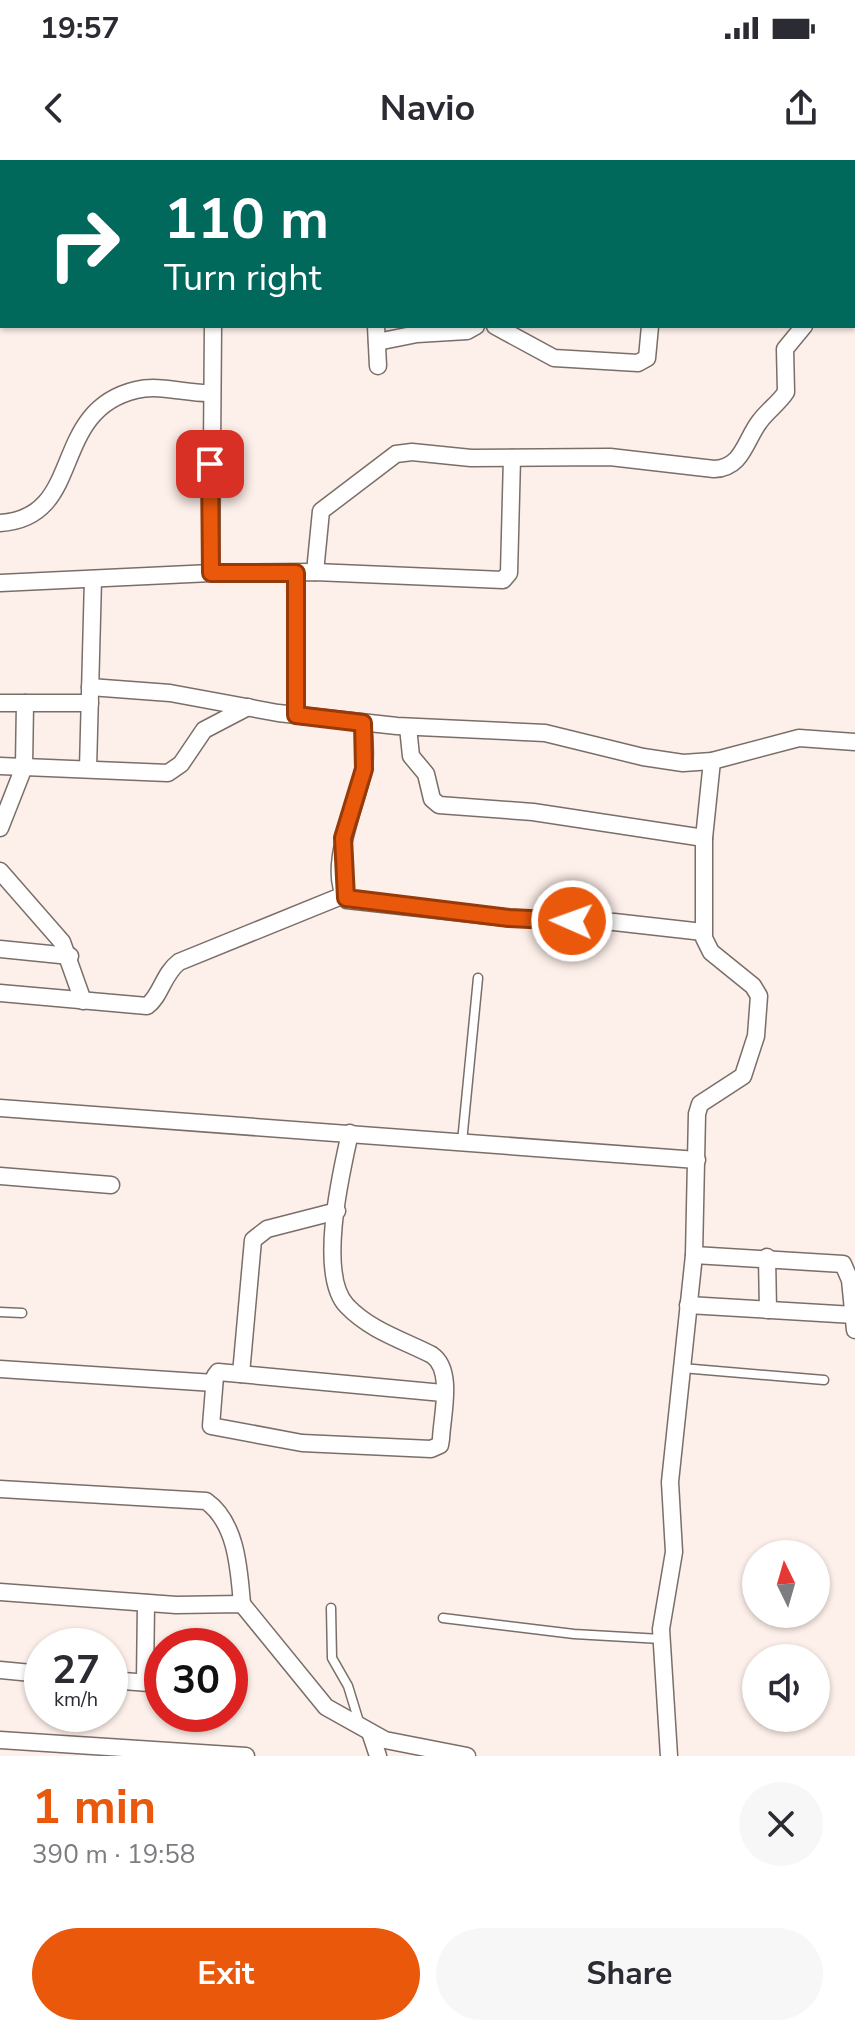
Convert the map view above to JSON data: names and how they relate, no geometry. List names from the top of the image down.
{
  "north": "top",
  "page": {
    "status": "19:57",
    "header": "Navio",
    "turn": ["110 m", "Turn right"],
    "speed": "27 km/h",
    "limit": "30",
    "heading": ["1 min", "390 m · 19:58"],
    "buttons": ["Exit", "Share"]
  }
}
